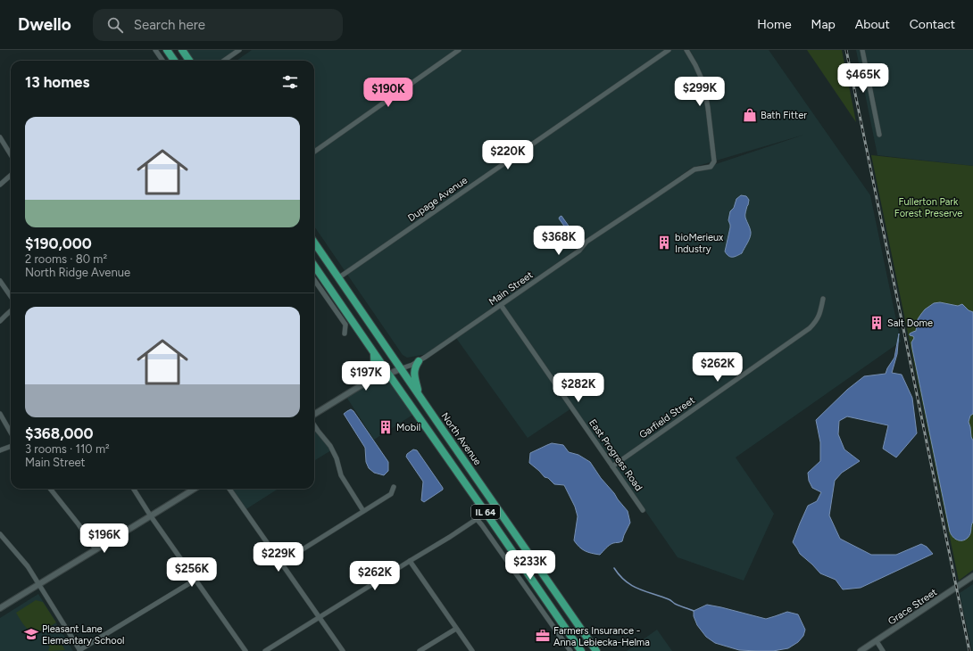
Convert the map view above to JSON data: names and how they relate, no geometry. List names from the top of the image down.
{
  "streets": {
    "main road": ["North Avenue", "IL 64"],
    "street": [
      "Dupage Avenue",
      "Main Street",
      "Garfield Street",
      "East Progress Road",
      "Grace Street"
    ]
  },
  "crossings": [
    ["Dupage Avenue", "North Avenue"],
    ["Main Street", "North Avenue"],
    ["Main Street", "East Progress Road"],
    ["Main Street", "IL 64"],
    ["Garfield Street", "East Progress Road"]
  ],
  "parks": ["Fullerton Park Forest Preserve"],
  "places": {
    "shop": ["Bath Fitter"],
    "building": ["bioMerieux Industry", "Salt Dome", "Mobil"],
    "school or university": ["Pleasant Lane Elementary School"],
    "office": ["Farmers Insurance - Anna Lebiecka-Helma"]
  },
  "page": {
    "header": "Dwello",
    "search": "Search here",
    "nav": [
      "Home",
      "Map",
      "About",
      "Contact"
    ],
    "heading": "13 homes",
    "price": [
      "$465K",
      "$299K",
      "$190K",
      "$220K",
      "$368K",
      "$262K",
      "$197K",
      "$282K",
      "$196K",
      "$229K",
      "$233K",
      "$256K",
      "$262K"
    ],
    "list": [
      {
        "name": "$190,000",
        "note": "2 rooms · 80 m² · North Ridge Avenue"
      },
      {
        "name": "$368,000",
        "note": "3 rooms · 110 m² · Main Street"
      }
    ]
  }
}
